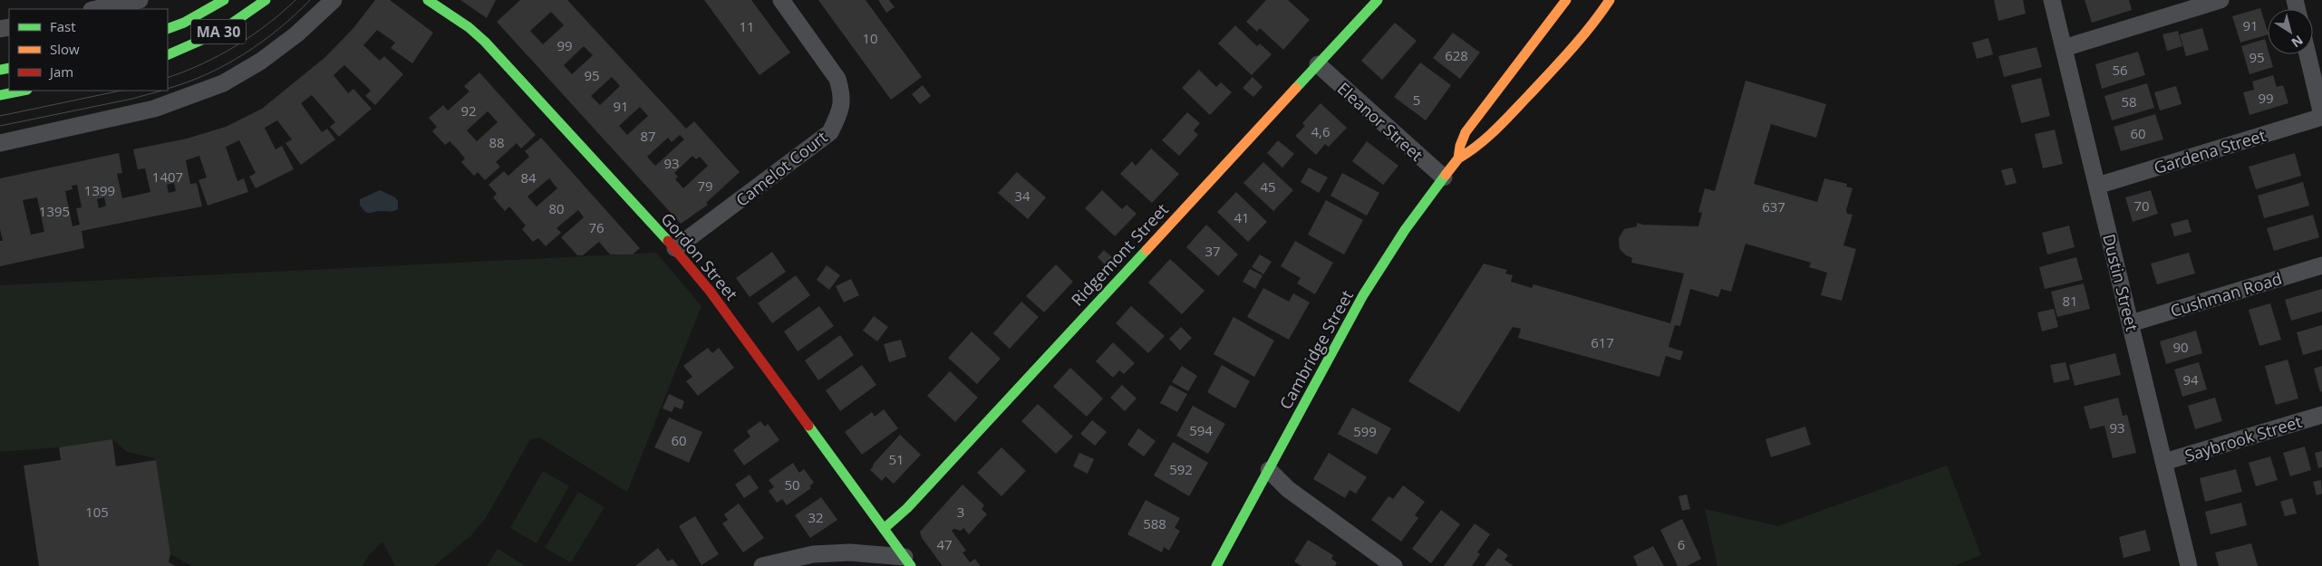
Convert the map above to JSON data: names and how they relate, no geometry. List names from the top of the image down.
{
  "streets": {
    "street": [
      "MA 30",
      "Eleanor Street",
      "Gardena Street",
      "Camelot Court",
      "Ridgemont Street",
      "Gordon Street",
      "Dustin Street",
      "Cushman Road",
      "Cambridge Street",
      "Saybrook Street"
    ]
  },
  "crossings": [
    ["Eleanor Street", "Ridgemont Street"],
    ["Eleanor Street", "Cambridge Street"],
    ["Gardena Street", "Dustin Street"],
    ["Camelot Court", "Gordon Street"],
    ["Ridgemont Street", "Gordon Street"],
    ["Dustin Street", "Cushman Road"],
    ["Dustin Street", "Saybrook Street"]
  ],
  "house_numbers": [
    "91",
    "11",
    "10",
    "99",
    "628",
    "95",
    "56",
    "95",
    "99",
    "5",
    "58",
    "91",
    "92",
    "4,6",
    "60",
    "87",
    "88",
    "93",
    "1407",
    "84",
    "79",
    "45",
    "1399",
    "34",
    "70",
    "637",
    "80",
    "1395",
    "41",
    "76",
    "37",
    "81",
    "617",
    "90",
    "94",
    "93",
    "594",
    "599",
    "60",
    "51",
    "592",
    "50",
    "105",
    "3",
    "32",
    "588",
    "47",
    "6"
  ],
  "legend": ["Fast", "Slow", "Jam"],
  "north": "bottom right"
}
